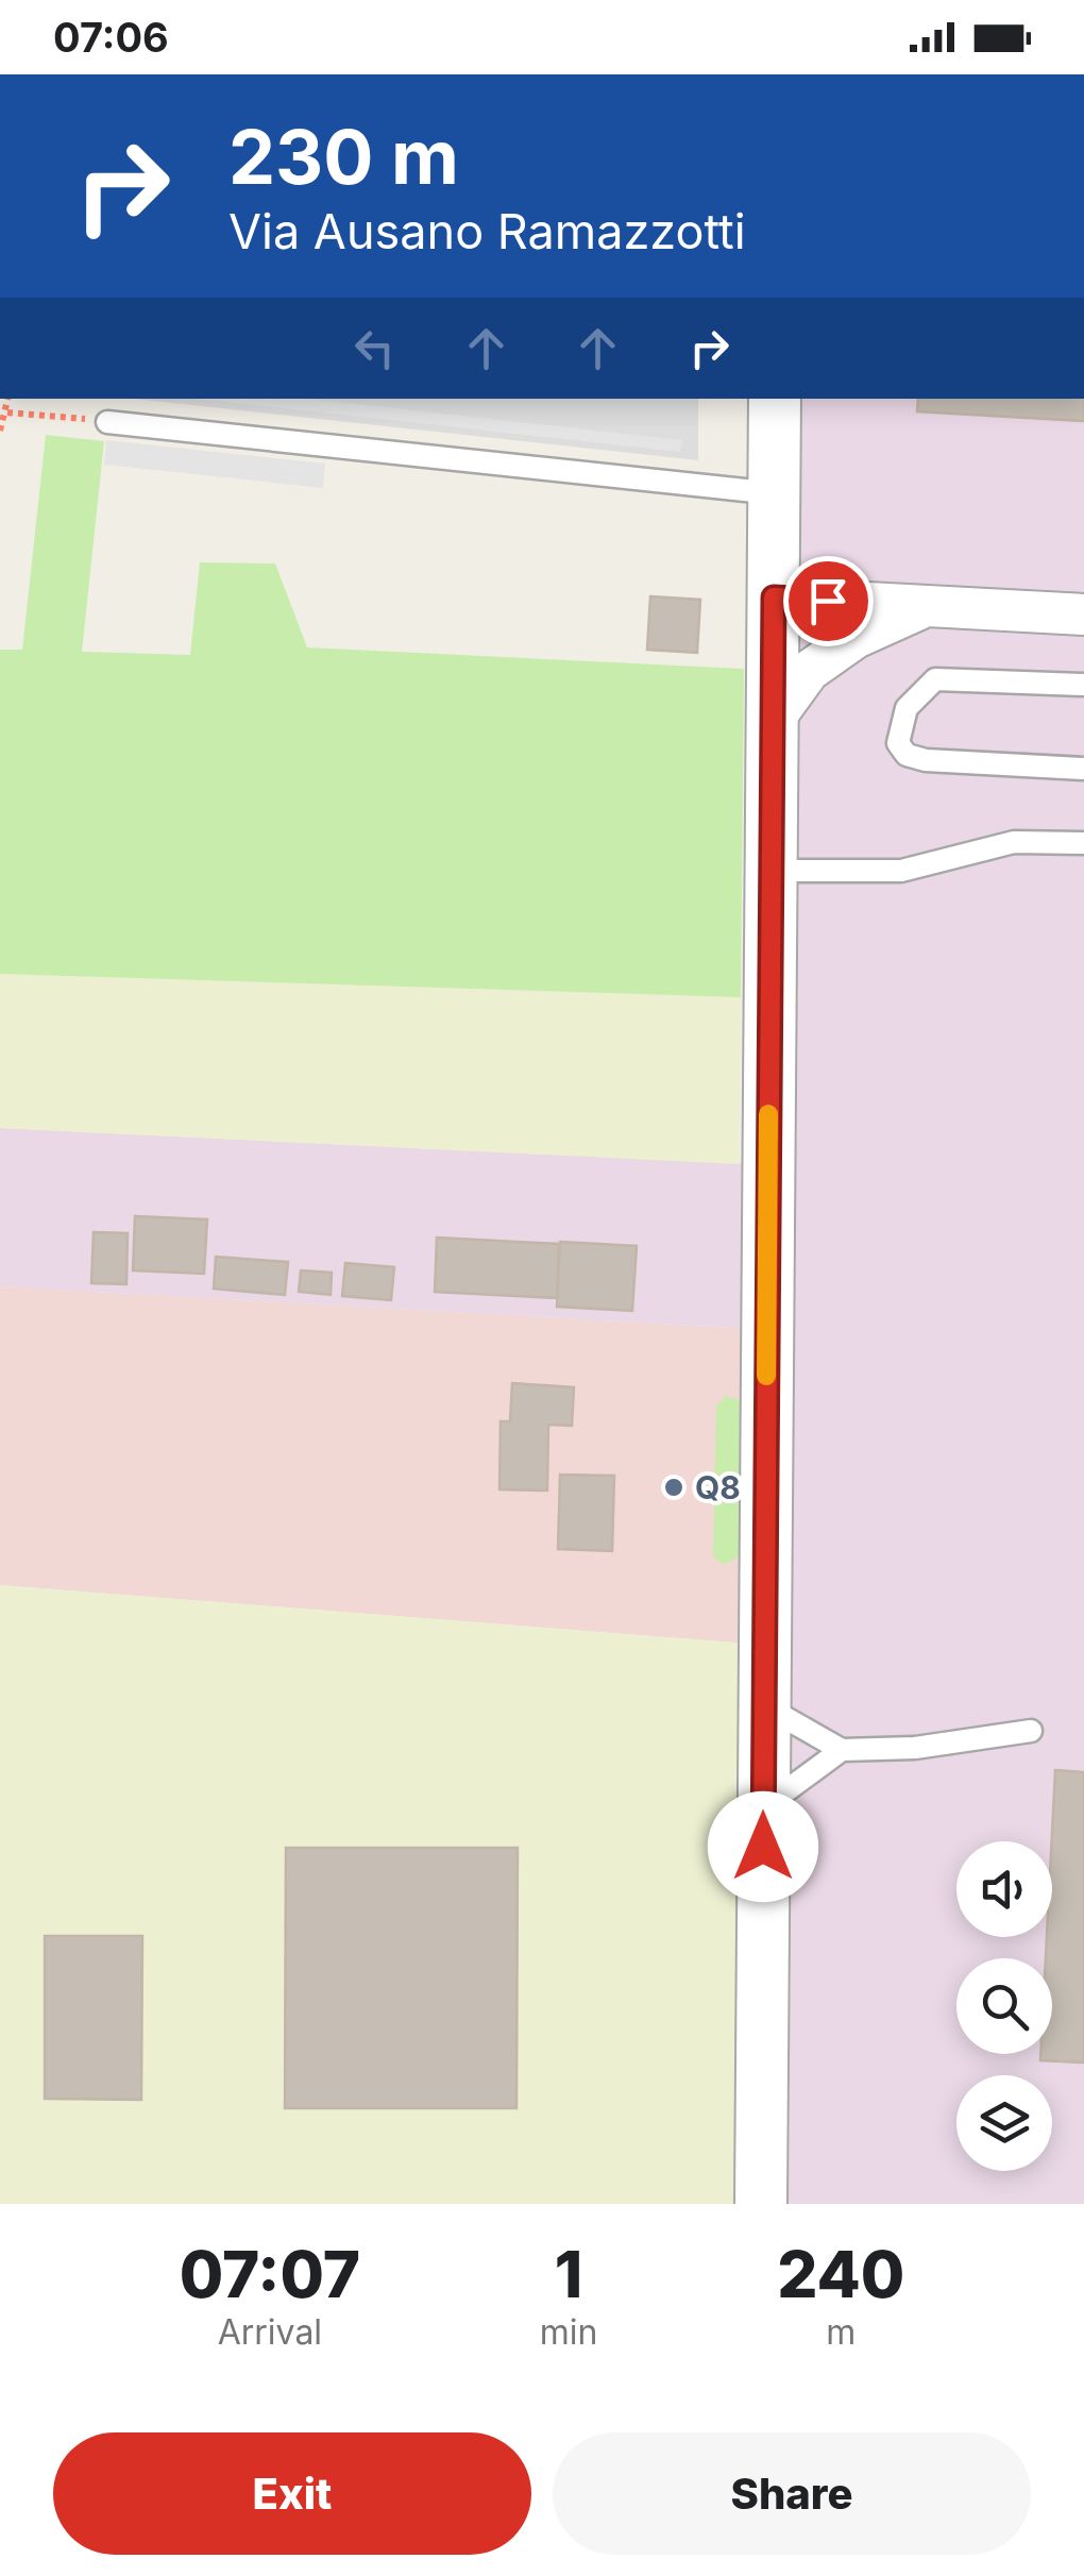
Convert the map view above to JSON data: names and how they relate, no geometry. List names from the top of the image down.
{
  "places": ["Q8"],
  "page": {
    "status": "07:06",
    "turn": ["230 m", "Via Ausano Ramazzotti"],
    "eta": [
      "07:07",
      "Arrival",
      "1",
      "min",
      "240",
      "m"
    ],
    "buttons": ["Exit", "Share"]
  }
}
